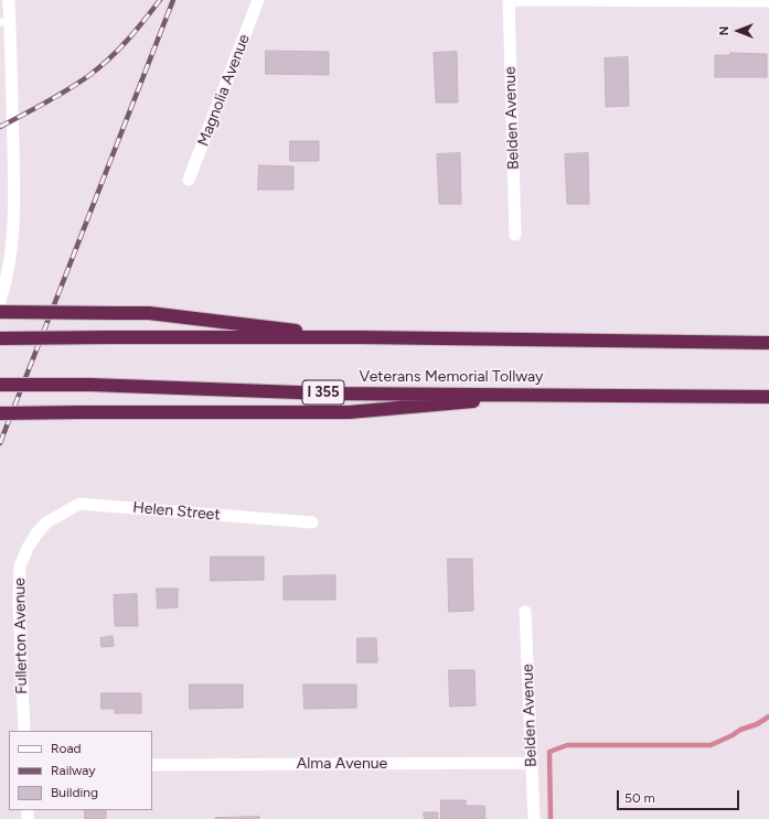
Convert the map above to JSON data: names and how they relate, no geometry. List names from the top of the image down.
{
  "streets": {
    "highway": ["Veterans Memorial Tollway", "I 355"],
    "street": [
      "Magnolia Avenue",
      "Belden Avenue",
      "Helen Street",
      "Fullerton Avenue",
      "Alma Avenue"
    ]
  },
  "crossings": [
    ["Belden Avenue", "Alma Avenue"],
    ["Helen Street", "Fullerton Avenue"]
  ],
  "legend": ["Road", "Railway", "Building"],
  "scale_bar": "50 m",
  "north": "left"
}
